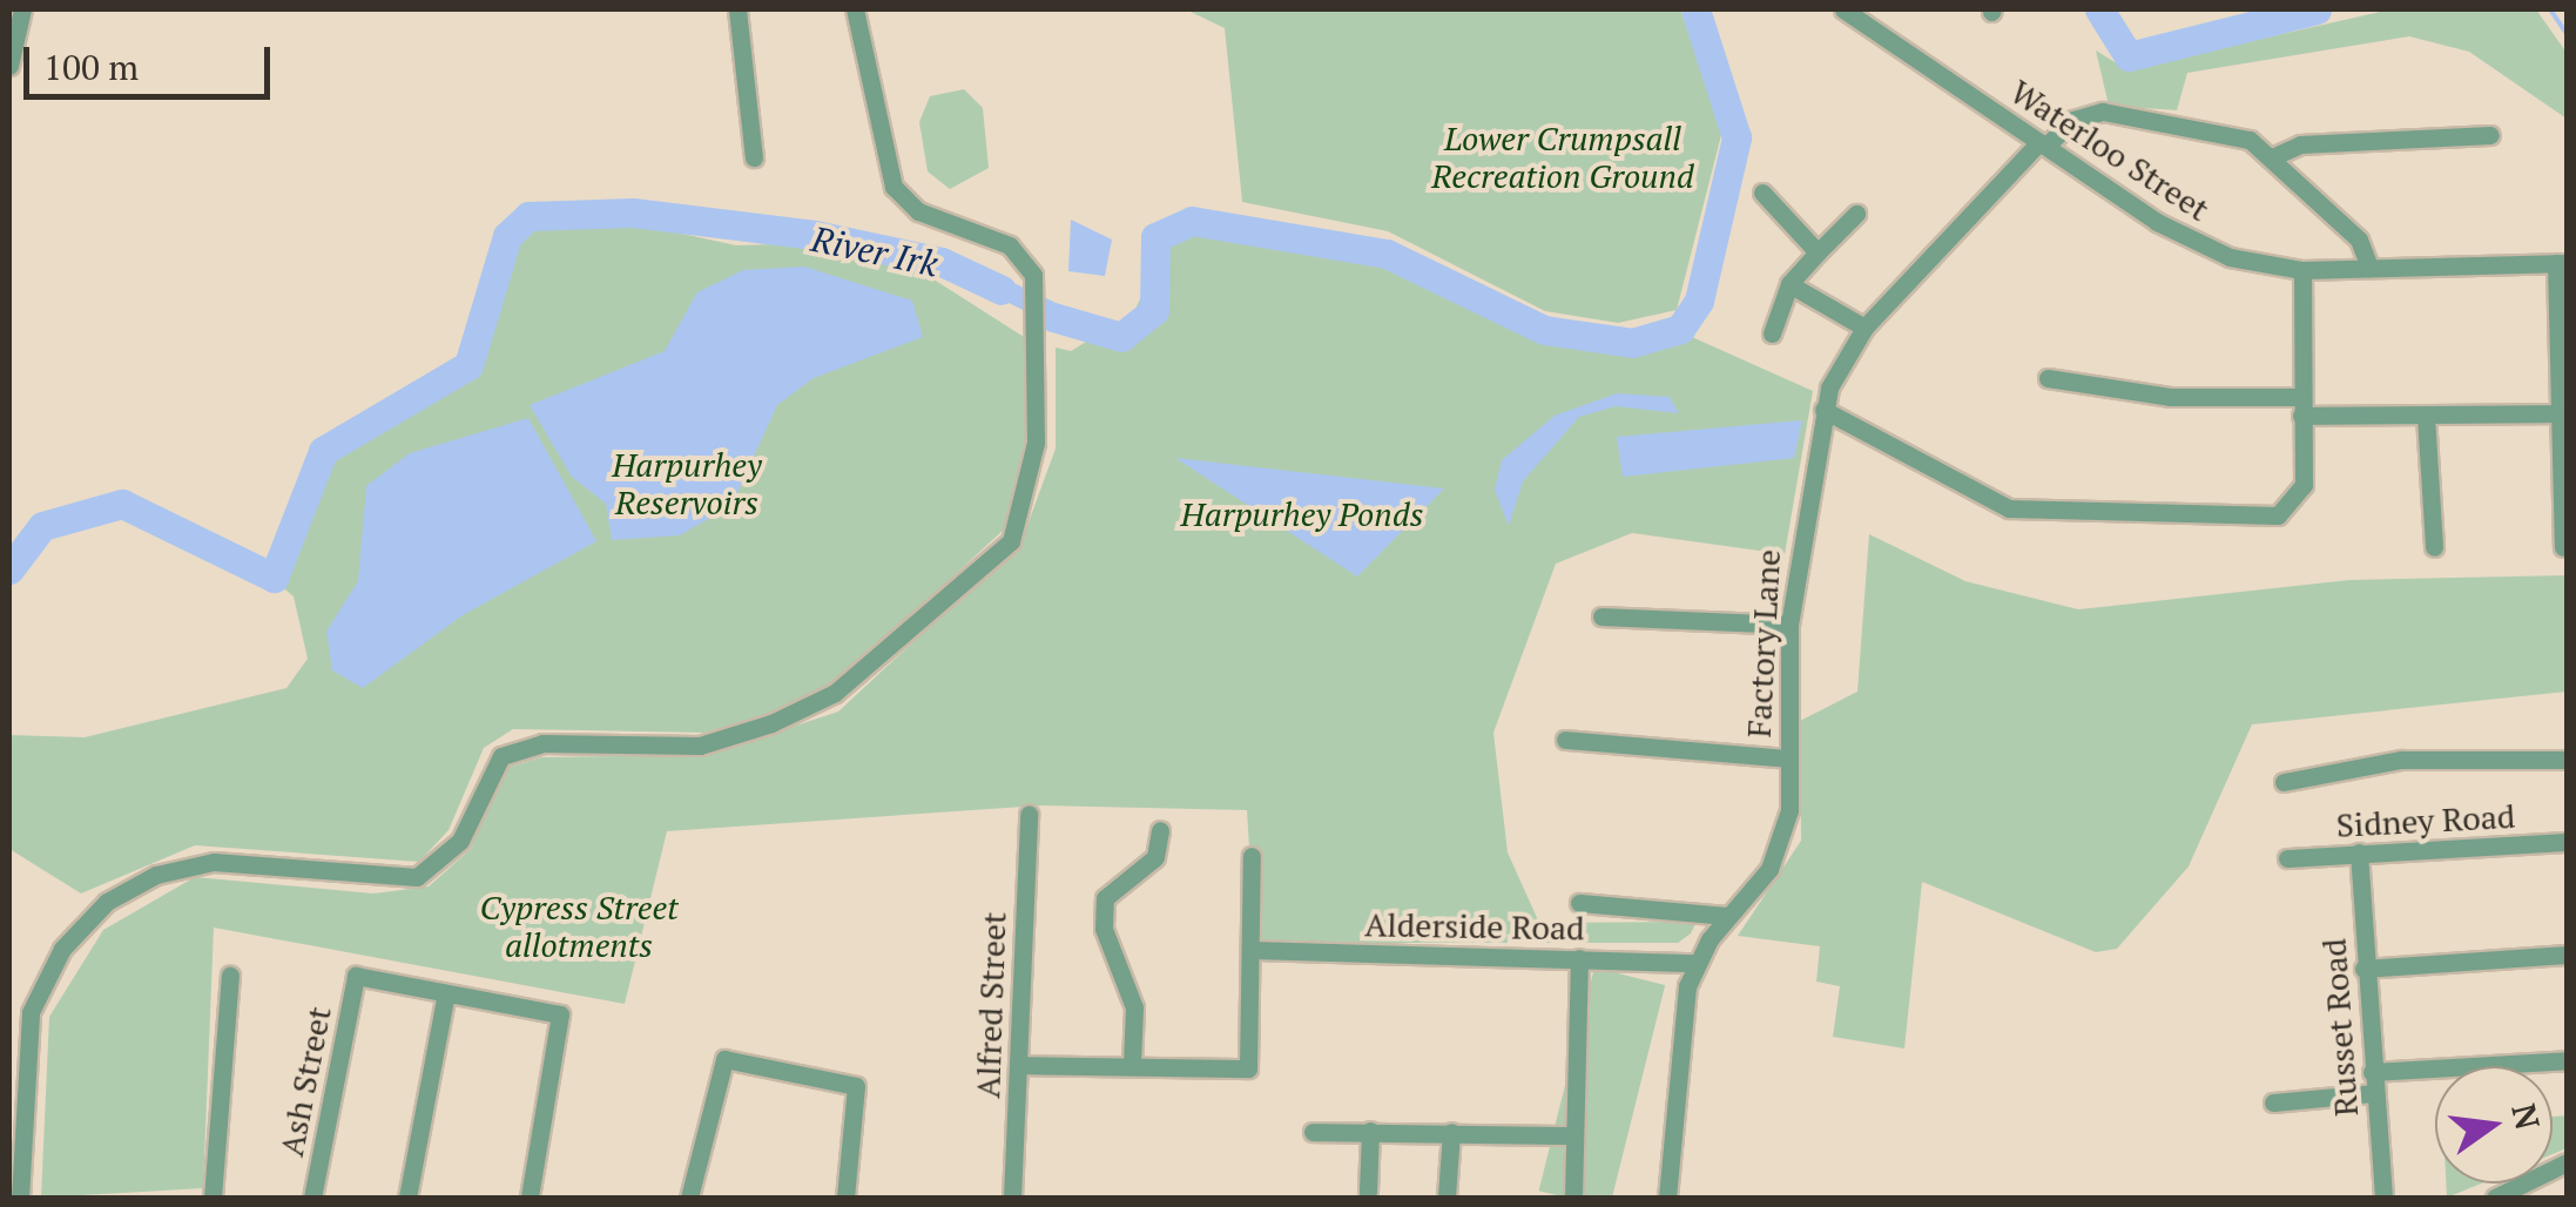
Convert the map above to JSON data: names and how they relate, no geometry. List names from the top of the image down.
{
  "streets": {
    "street": [
      "Waterloo Street",
      "Factory Lane",
      "Sidney Road",
      "Alderside Road",
      "Alfred Street",
      "Russet Road",
      "Ash Street"
    ]
  },
  "crossings": [
    ["Waterloo Street", "Factory Lane"],
    ["Factory Lane", "Alderside Road"],
    ["Sidney Road", "Russet Road"]
  ],
  "water": ["River Irk"],
  "parks": [
    "Lower Crumpsall Recreation Ground",
    "Harpurhey Reservoirs",
    "Harpurhey Ponds",
    "Cypress Street allotments"
  ],
  "scale_bar": "100 m",
  "north": "right"
}
